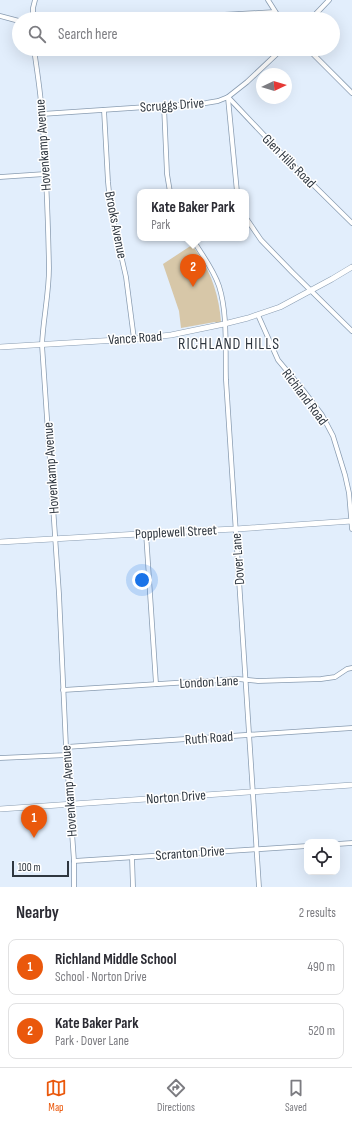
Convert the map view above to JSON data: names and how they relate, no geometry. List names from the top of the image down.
{
  "streets": {
    "street": [
      "Scruggs Drive",
      "Hovenkamp Avenue",
      "Glen Hills Road",
      "Brooks Avenue",
      "Vance Road",
      "Richland Road",
      "Popplewell Street",
      "Dover Lane",
      "London Lane",
      "Ruth Road",
      "Norton Drive",
      "Scranton Drive"
    ]
  },
  "crossings": [
    ["Scruggs Drive", "Hovenkamp Avenue"],
    ["Scruggs Drive", "Glen Hills Road"],
    ["Scruggs Drive", "Brooks Avenue"],
    ["Hovenkamp Avenue", "Vance Road"],
    ["Hovenkamp Avenue", "Popplewell Street"],
    ["Hovenkamp Avenue", "London Lane"],
    ["Hovenkamp Avenue", "Ruth Road"],
    ["Hovenkamp Avenue", "Norton Drive"],
    ["Hovenkamp Avenue", "Scranton Drive"],
    ["Brooks Avenue", "Vance Road"],
    ["Vance Road", "Richland Road"],
    ["Vance Road", "Dover Lane"],
    ["Richland Road", "Popplewell Street"],
    ["Popplewell Street", "Dover Lane"],
    ["Dover Lane", "London Lane"],
    ["Dover Lane", "Ruth Road"],
    ["Dover Lane", "Norton Drive"],
    ["Dover Lane", "Scranton Drive"]
  ],
  "districts": ["RICHLAND HILLS"],
  "scale_bar": "100 m",
  "north": "right",
  "page": {
    "search": "Search here",
    "popup": ["Kate Baker Park", "Park"],
    "pins": ["2", "1"],
    "scale": "100 m",
    "heading": ["Nearby", "2 results"],
    "list": [
      {
        "mark": "1",
        "name": "Richland Middle School",
        "note": "School · Norton Drive",
        "value": "490 m"
      },
      {
        "mark": "2",
        "name": "Kate Baker Park",
        "note": "Park · Dover Lane",
        "value": "520 m"
      }
    ],
    "nav": ["Map", "Directions", "Saved"]
  }
}
